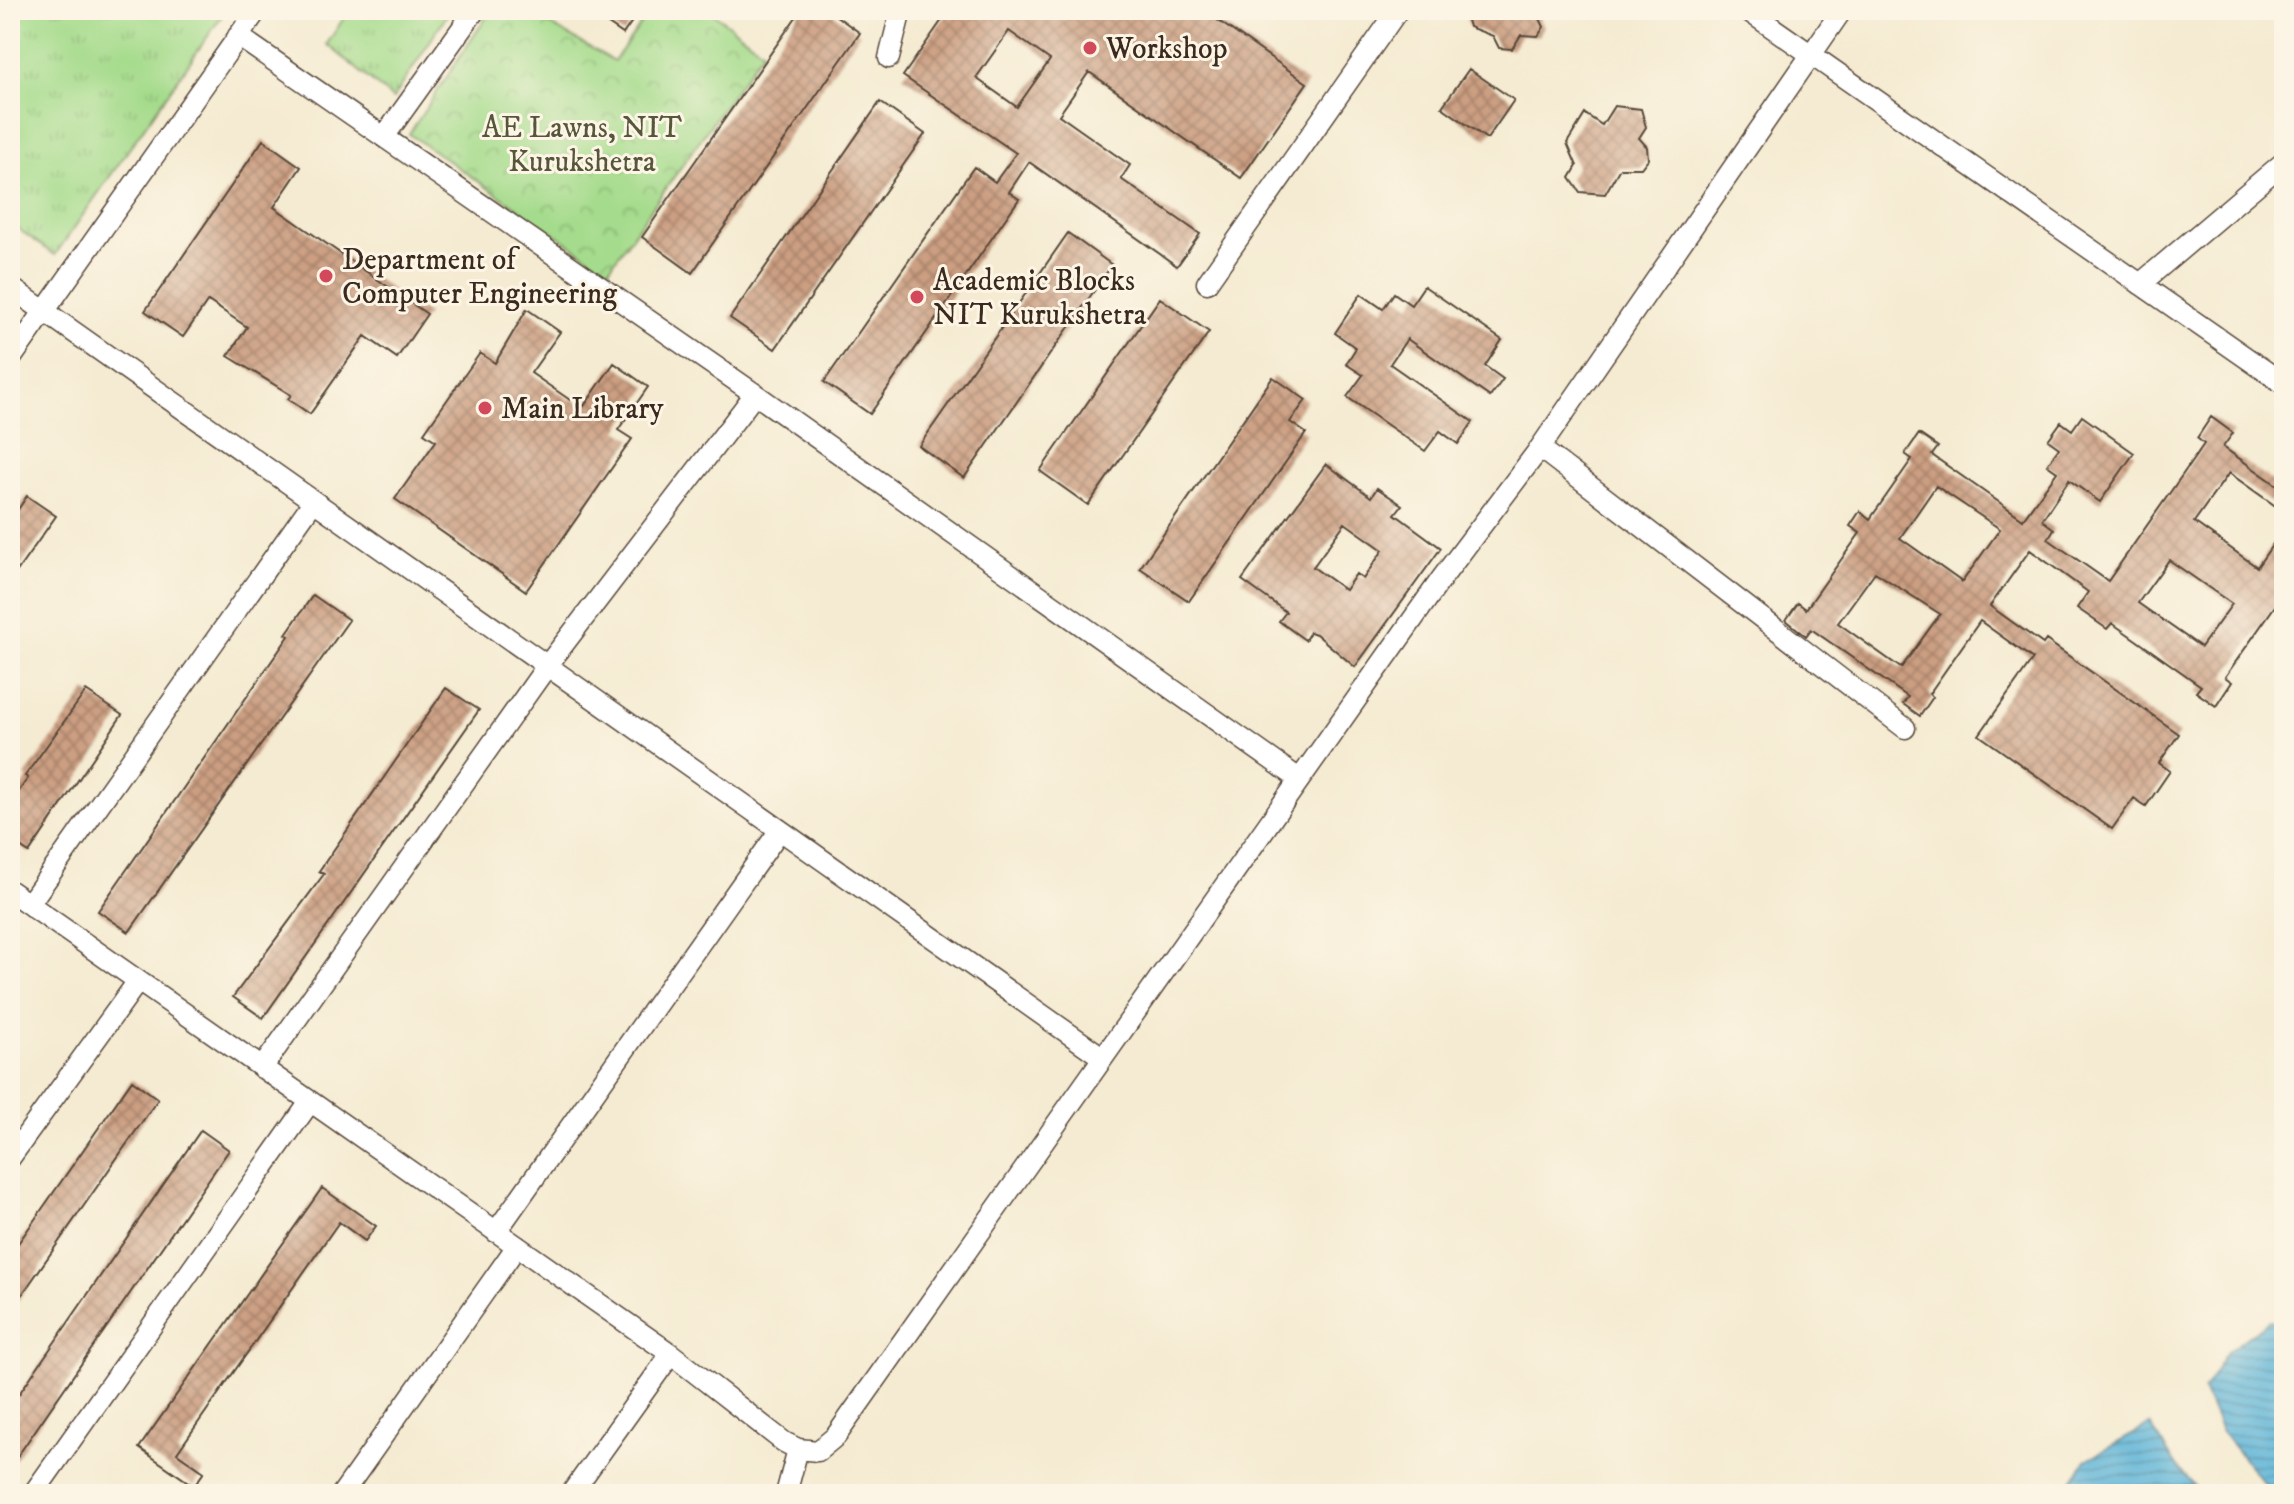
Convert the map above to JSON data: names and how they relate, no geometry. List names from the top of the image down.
{
  "parks": ["AE Lawns, NIT Kurukshetra"],
  "places": [
    "Workshop",
    "Department of Computer Engineering",
    "Academic Blocks NIT Kurukshetra",
    "Main Library"
  ]
}
